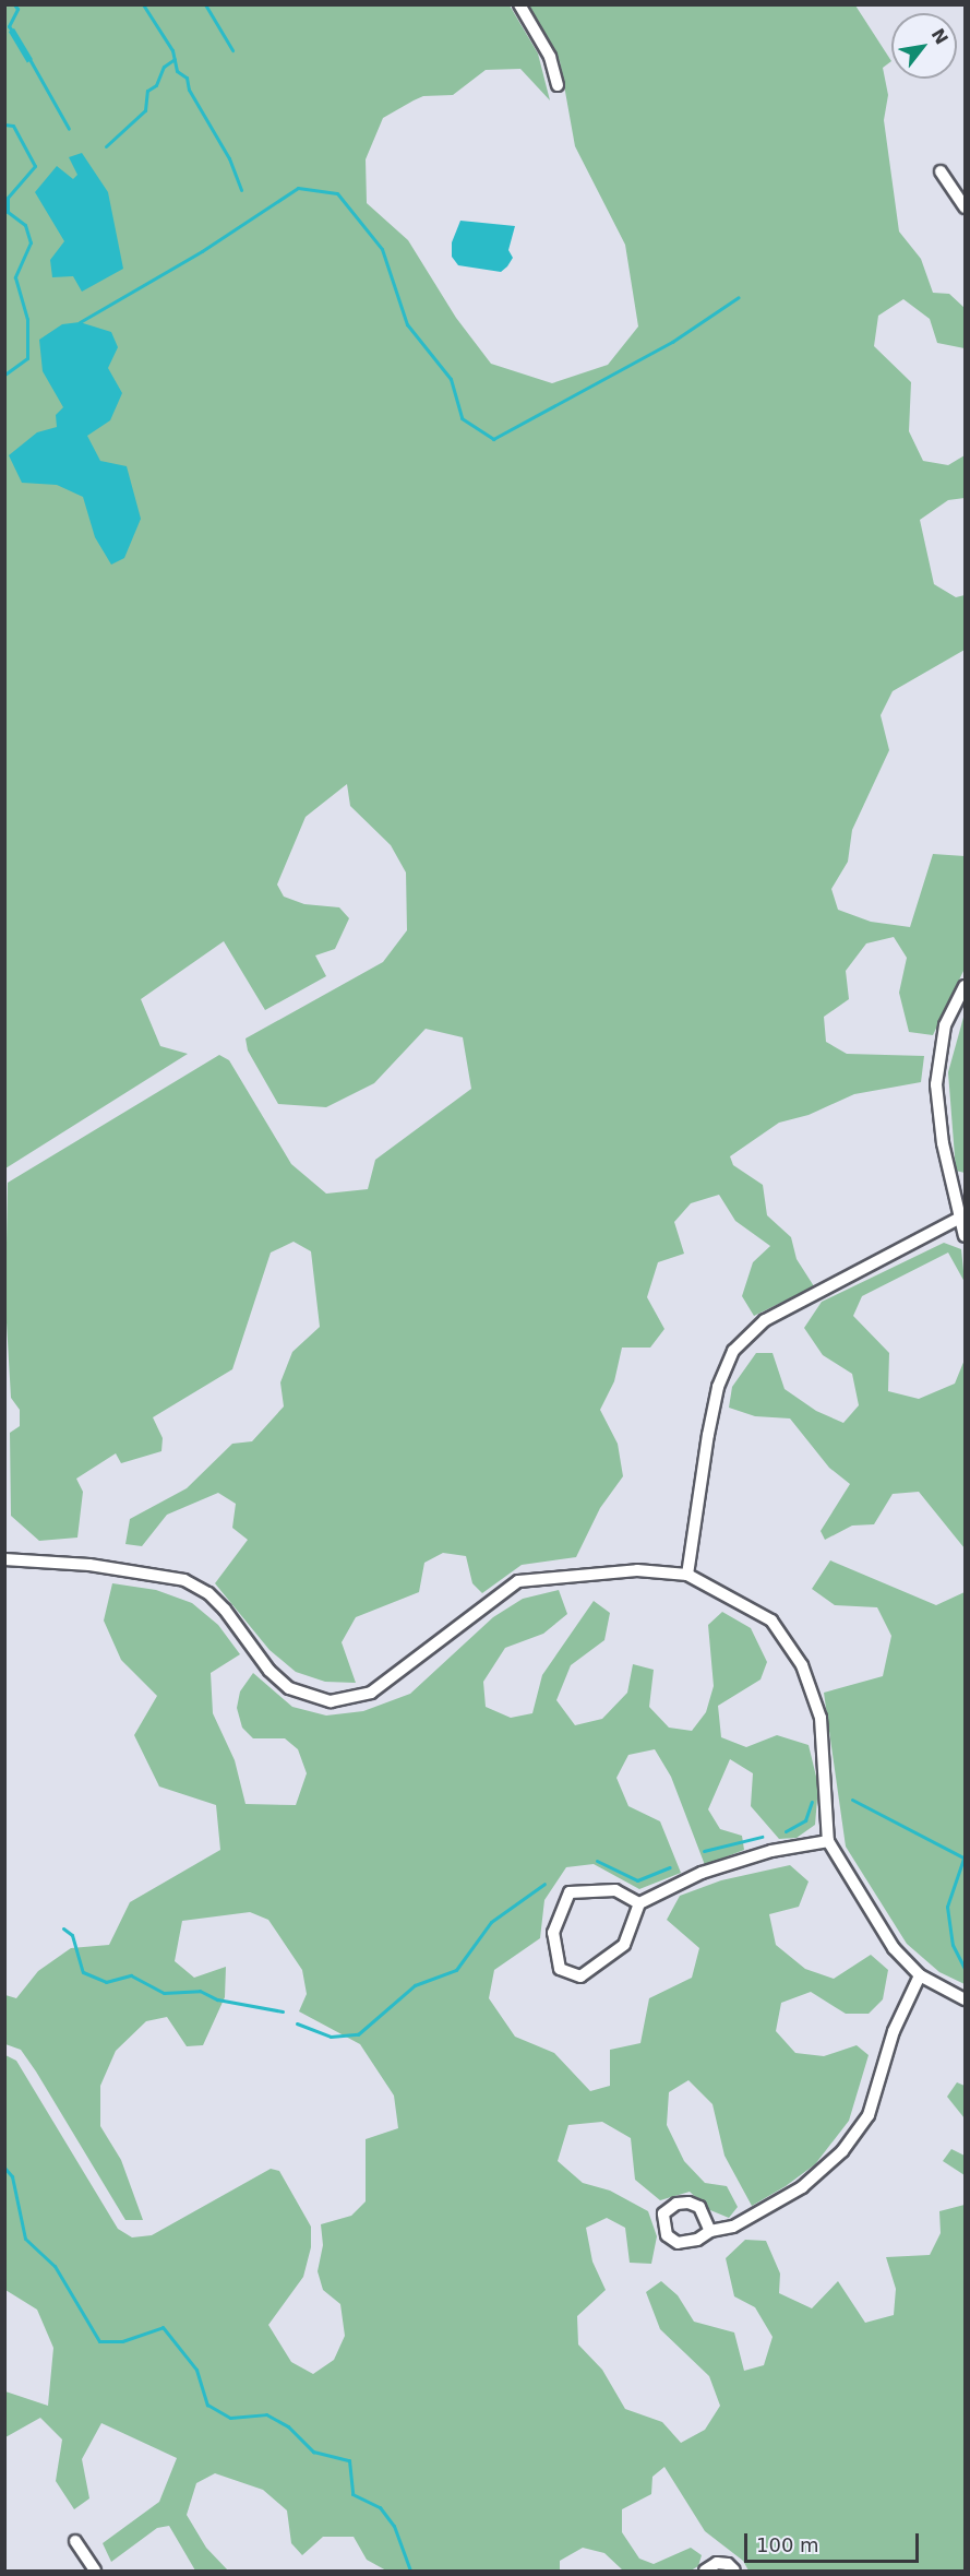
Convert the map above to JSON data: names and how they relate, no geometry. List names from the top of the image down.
{
  "scale_bar": "100 m",
  "north": "top right"
}
